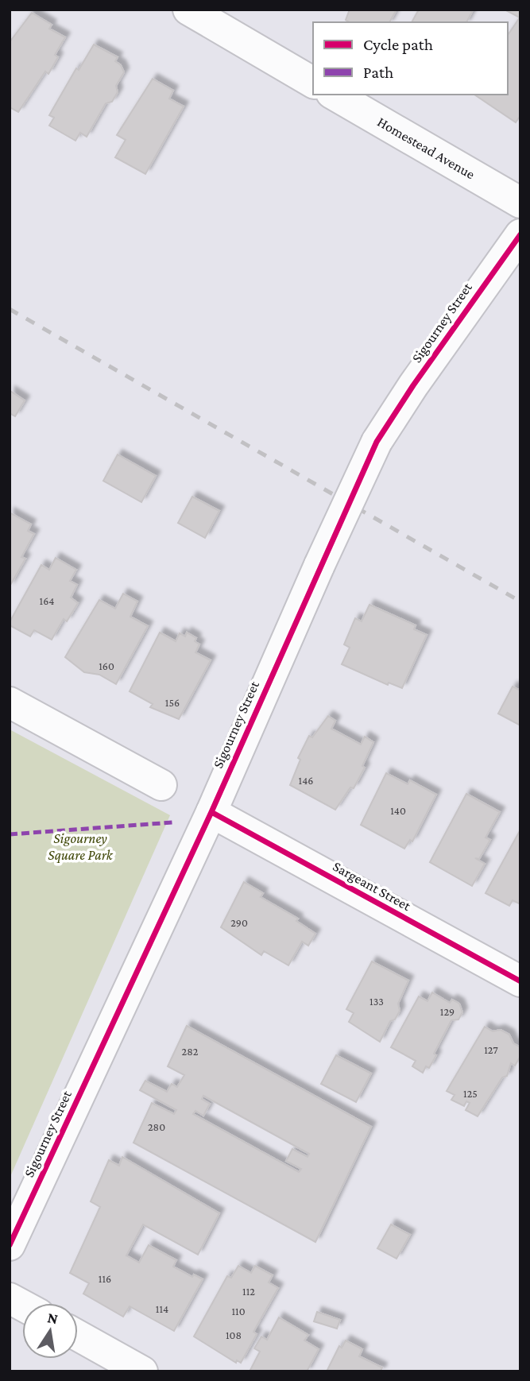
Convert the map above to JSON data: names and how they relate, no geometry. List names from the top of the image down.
{
  "streets": {
    "main road": ["Homestead Avenue", "Sigourney Street", "Sargeant Street"]
  },
  "crossings": [
    ["Sigourney Street", "Sargeant Street"]
  ],
  "parks": ["Sigourney Square Park"],
  "house_numbers": [
    "164",
    "160",
    "156",
    "146",
    "140",
    "290",
    "133",
    "129",
    "127",
    "282",
    "125",
    "280",
    "116",
    "112",
    "114",
    "110",
    "108"
  ],
  "legend": ["Cycle path", "Path"],
  "north": "top"
}
